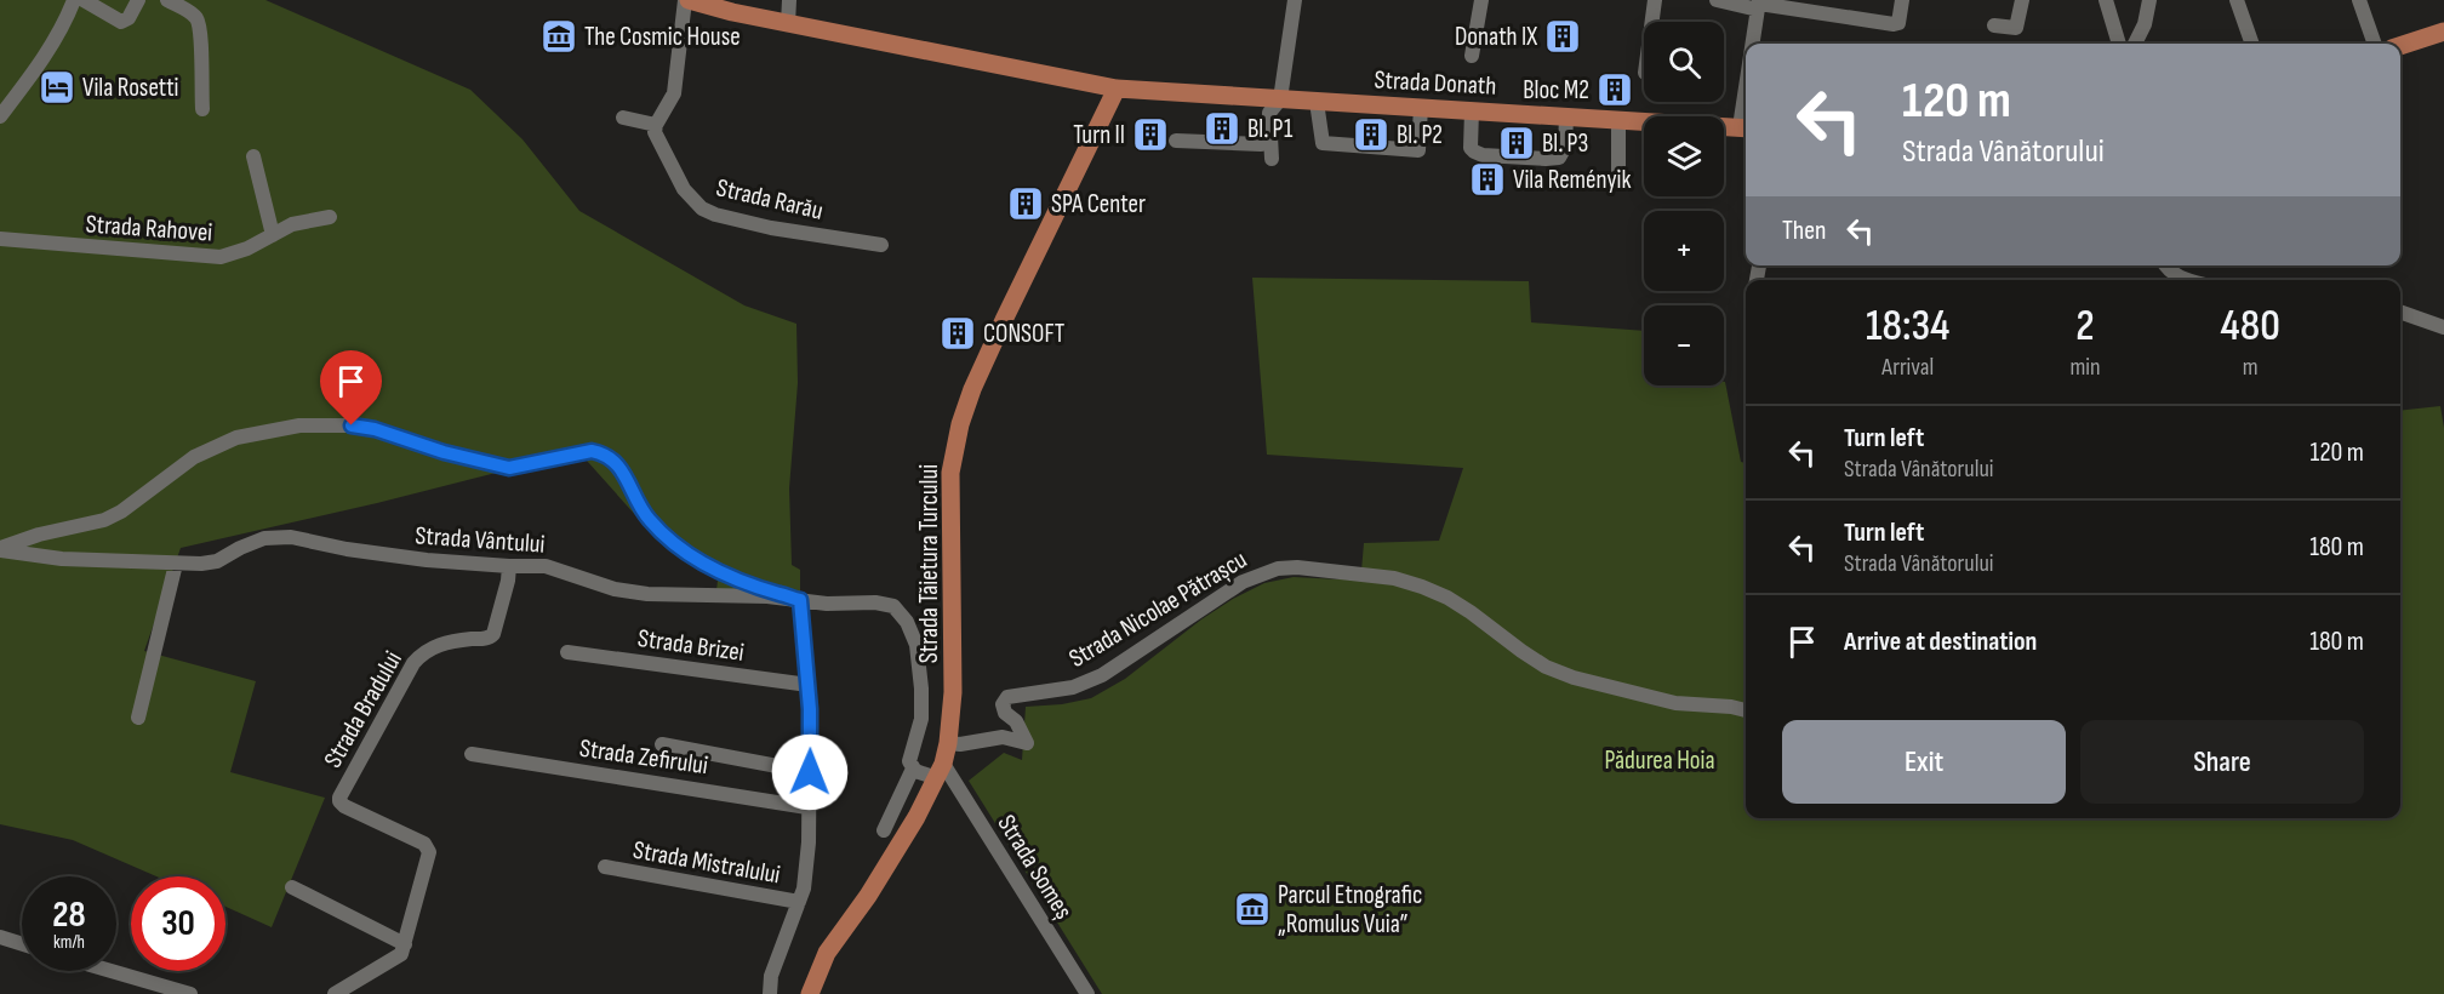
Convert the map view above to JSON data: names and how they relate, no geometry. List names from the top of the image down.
{
  "streets": {
    "main road": ["Strada Donath", "Strada Tăietura Turcului"],
    "street": [
      "Strada Rarău",
      "Strada Rahovei",
      "Strada Vântului",
      "Strada Nicolae Pătrașcu",
      "Strada Brizei",
      "Strada Bradului",
      "Strada Zefirului",
      "Strada Mistralului",
      "Strada Someș"
    ]
  },
  "crossings": [
    ["Strada Donath", "Strada Tăietura Turcului"],
    ["Strada Vântului", "Strada Bradului"],
    ["Strada Tăietura Turcului", "Strada Nicolae Pătrașcu"],
    ["Strada Tăietura Turcului", "Strada Someș"]
  ],
  "parks": ["Pădurea Hoia"],
  "places": {
    "museum": ["The Cosmic House", "Parcul Etnografic „Romulus Vuia”"],
    "building": [
      "Donath IX",
      "Bloc M2",
      "Bl. P1",
      "Turn II",
      "Bl. P2",
      "Bl. P3",
      "Vila Reményik",
      "SPA Center",
      "CONSOFT"
    ],
    "hotel": ["Vila Rosetti"]
  },
  "page": {
    "map_buttons": ["+", "−"],
    "turn": ["120 m", "Strada Vânătorului"],
    "then": "Then",
    "eta": [
      "18:34",
      "Arrival",
      "2",
      "min",
      "480",
      "m"
    ],
    "list": [
      {
        "name": "Turn left",
        "note": "Strada Vânătorului",
        "value": "120 m"
      },
      {
        "name": "Turn left",
        "note": "Strada Vânătorului",
        "value": "180 m"
      },
      {
        "name": "Arrive at destination",
        "value": "180 m"
      }
    ],
    "buttons": ["Exit", "Share"],
    "speed": "28 km/h",
    "limit": "30"
  }
}
